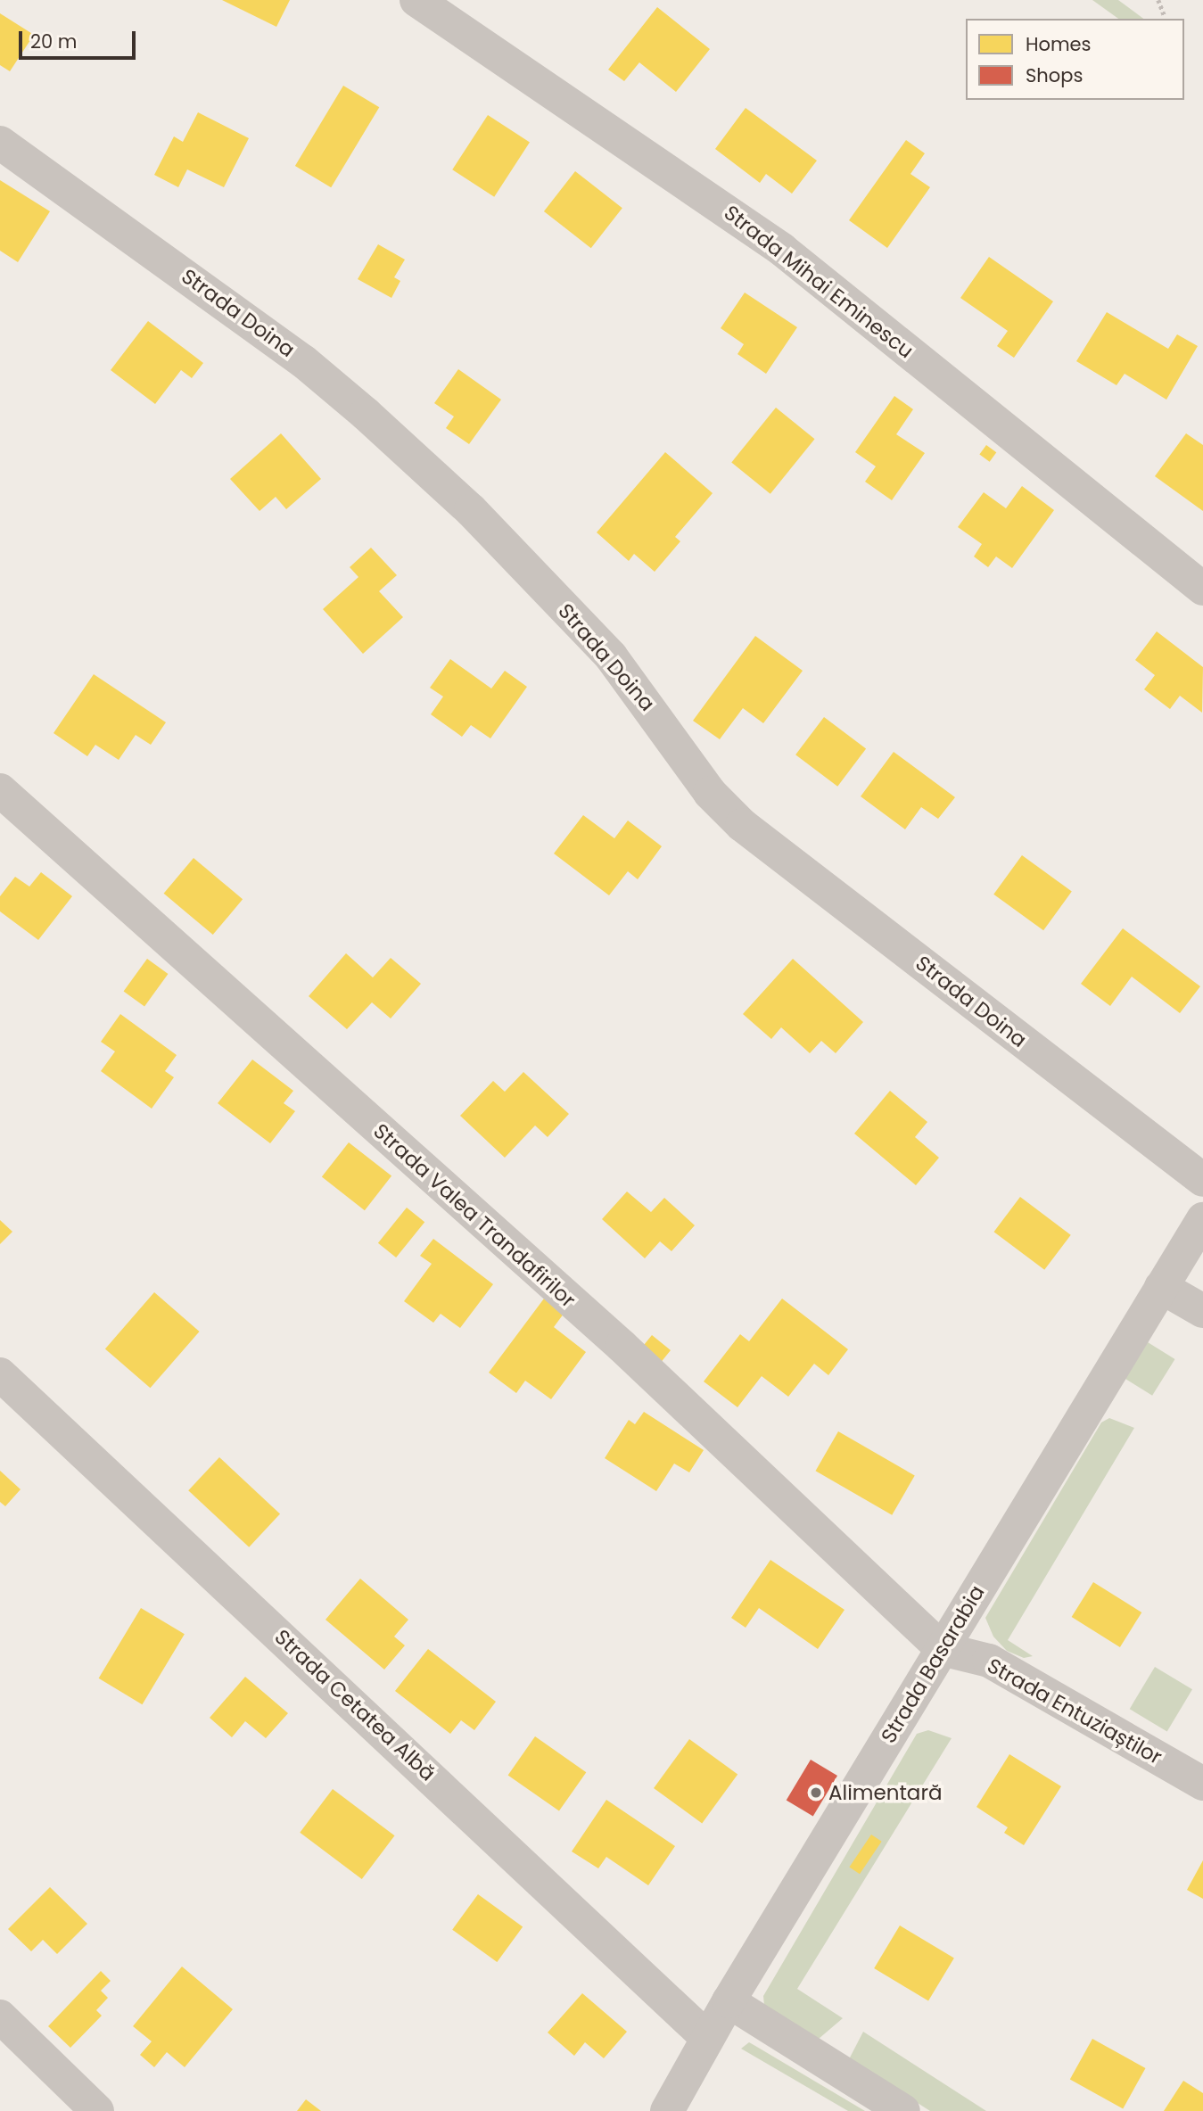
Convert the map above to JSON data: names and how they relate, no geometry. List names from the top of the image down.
{
  "streets": {
    "street": [
      "Strada Mihai Eminescu",
      "Strada Doina",
      "Strada Valea Trandafirilor",
      "Strada Basarabia",
      "Strada Cetatea Albă",
      "Strada Entuziaștilor"
    ]
  },
  "crossings": [
    ["Strada Valea Trandafirilor", "Strada Basarabia"],
    ["Strada Valea Trandafirilor", "Strada Entuziaștilor"],
    ["Strada Basarabia", "Strada Cetatea Albă"],
    ["Strada Basarabia", "Strada Entuziaștilor"]
  ],
  "places": ["Alimentară"],
  "legend": ["Homes", "Shops"],
  "scale_bar": "20 m"
}
